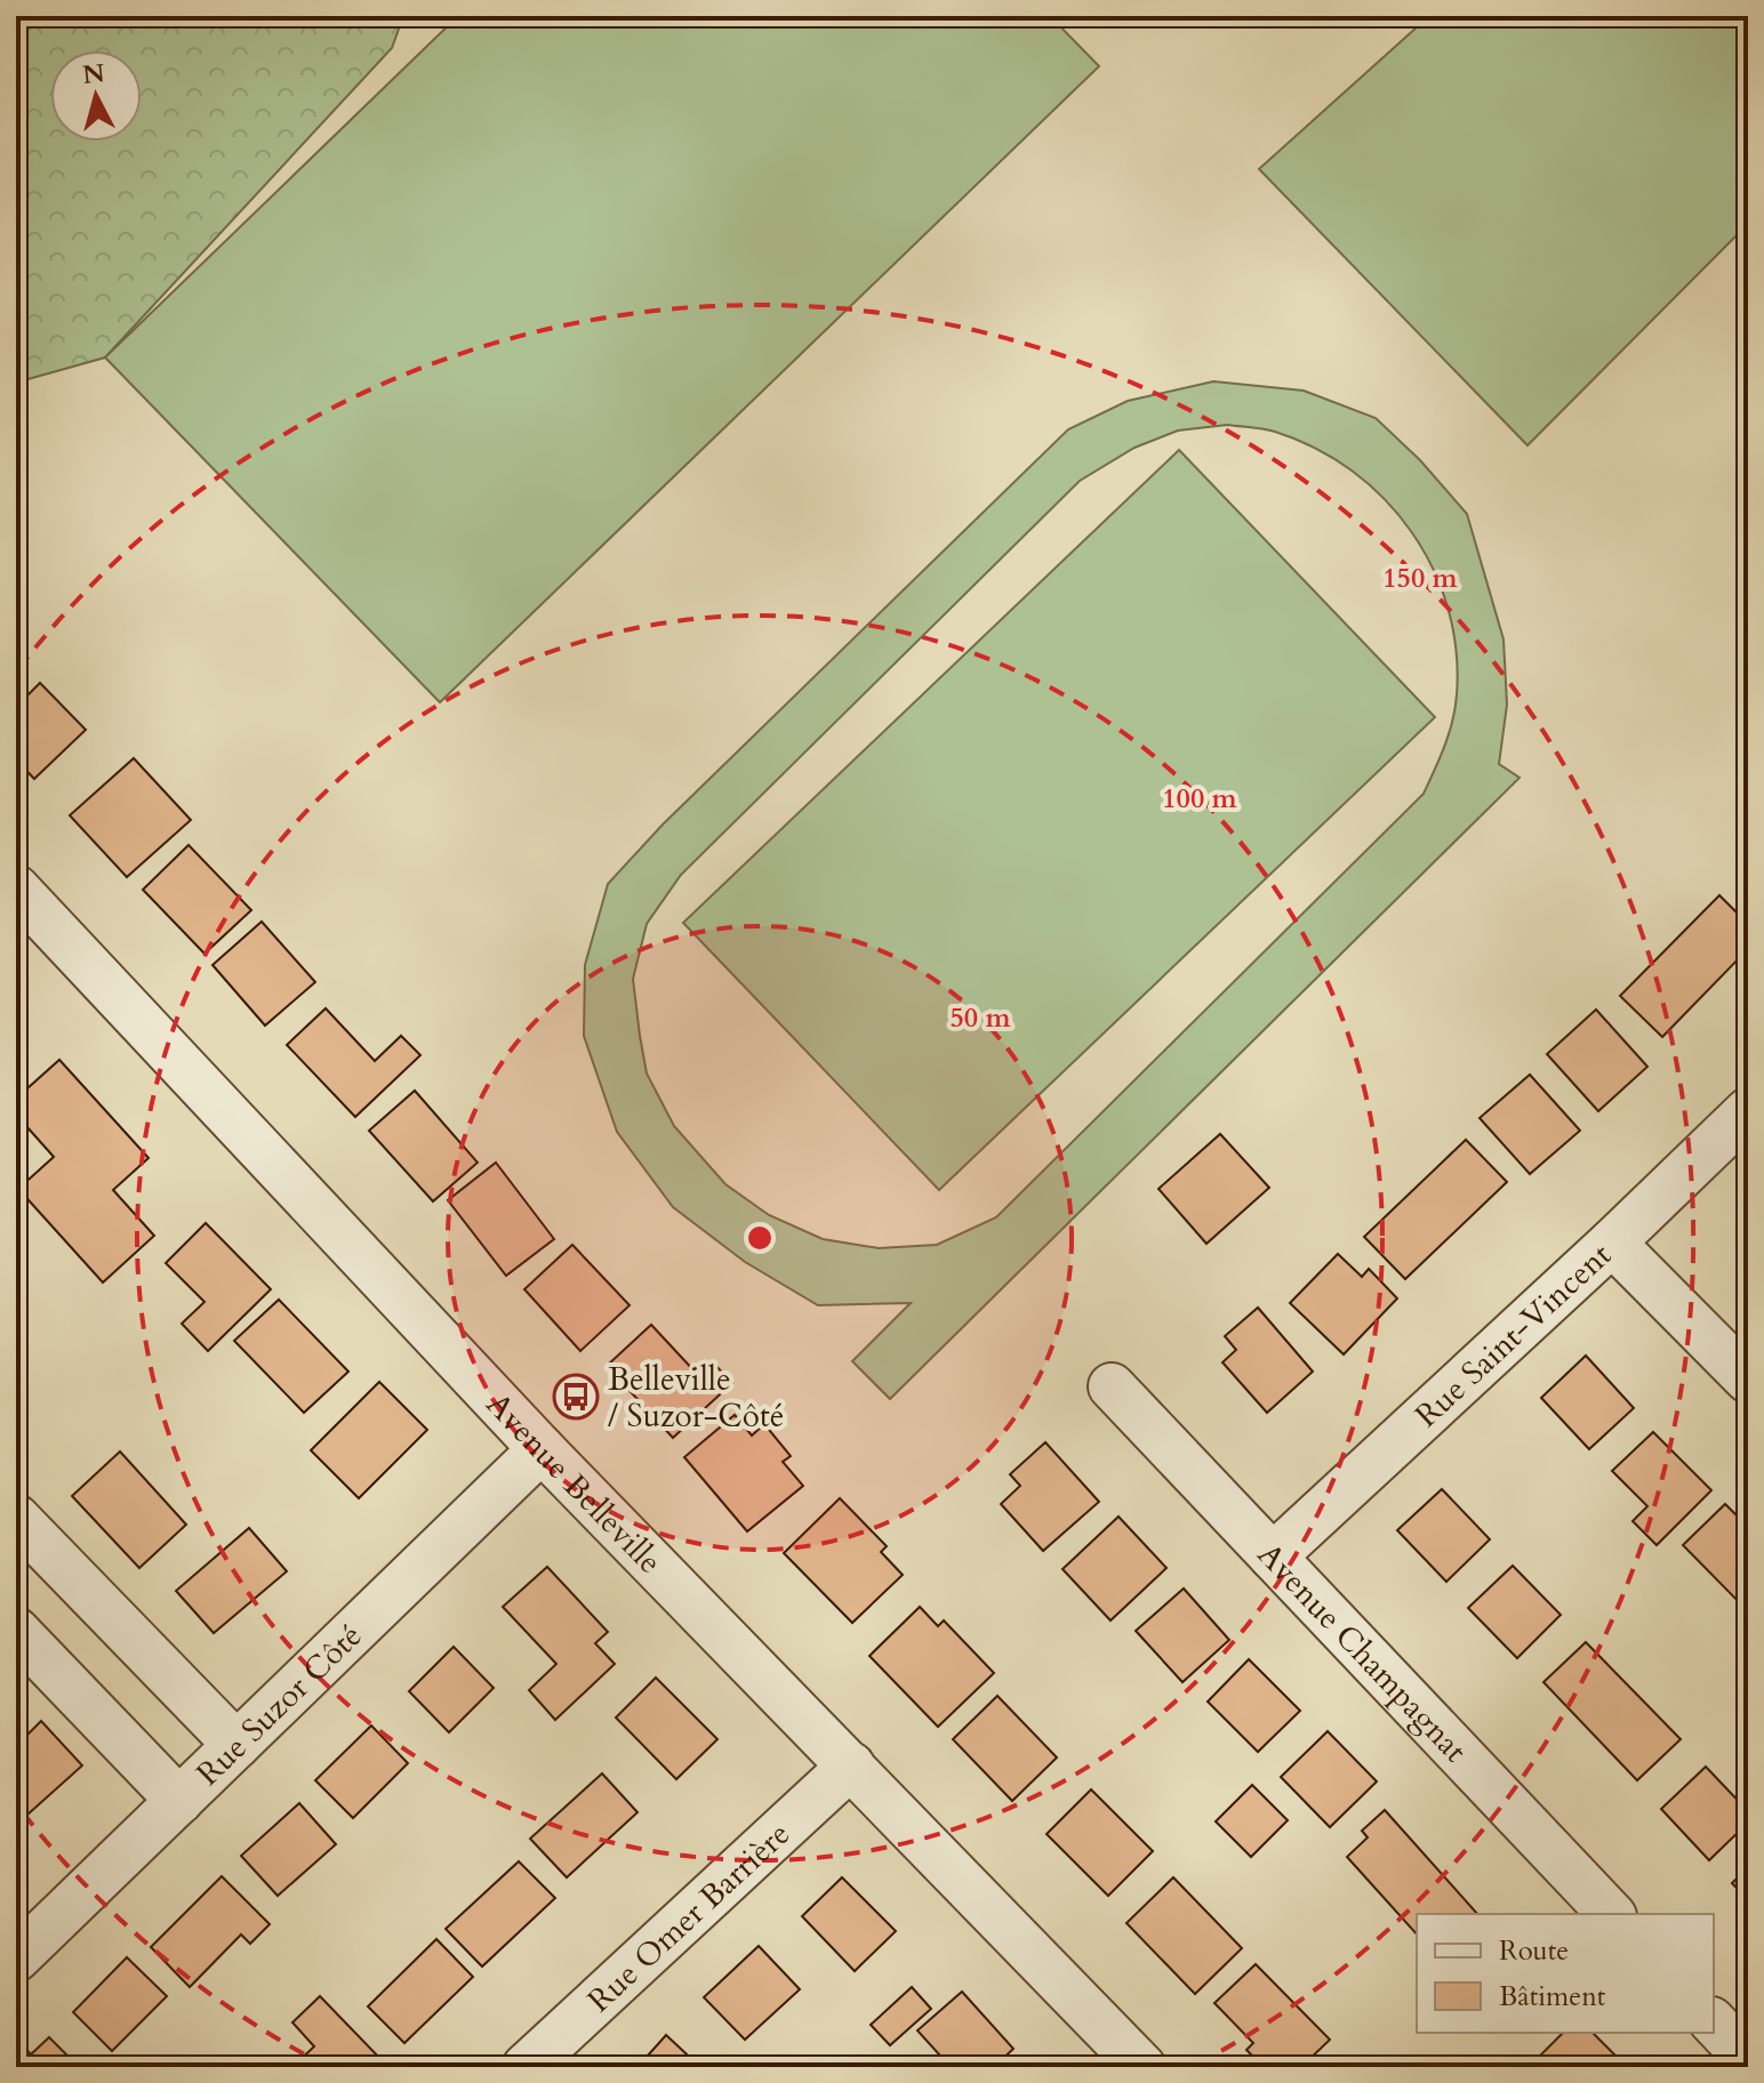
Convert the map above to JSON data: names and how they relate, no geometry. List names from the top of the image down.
{
  "streets": {
    "street": [
      "Rue Saint-Vincent",
      "Avenue Belleville",
      "Avenue Champagnat",
      "Rue Suzor Côté",
      "Rue Omer Barrière"
    ]
  },
  "crossings": [
    ["Rue Saint-Vincent", "Avenue Champagnat"],
    ["Avenue Belleville", "Rue Suzor Côté"],
    ["Avenue Belleville", "Rue Omer Barrière"]
  ],
  "places": {
    "bus stop": ["Belleville / Suzor-Côté"]
  },
  "legend": ["Route", "Bâtiment"],
  "north": "top",
  "rings": ["150 m", "100 m", "50 m"]
}
